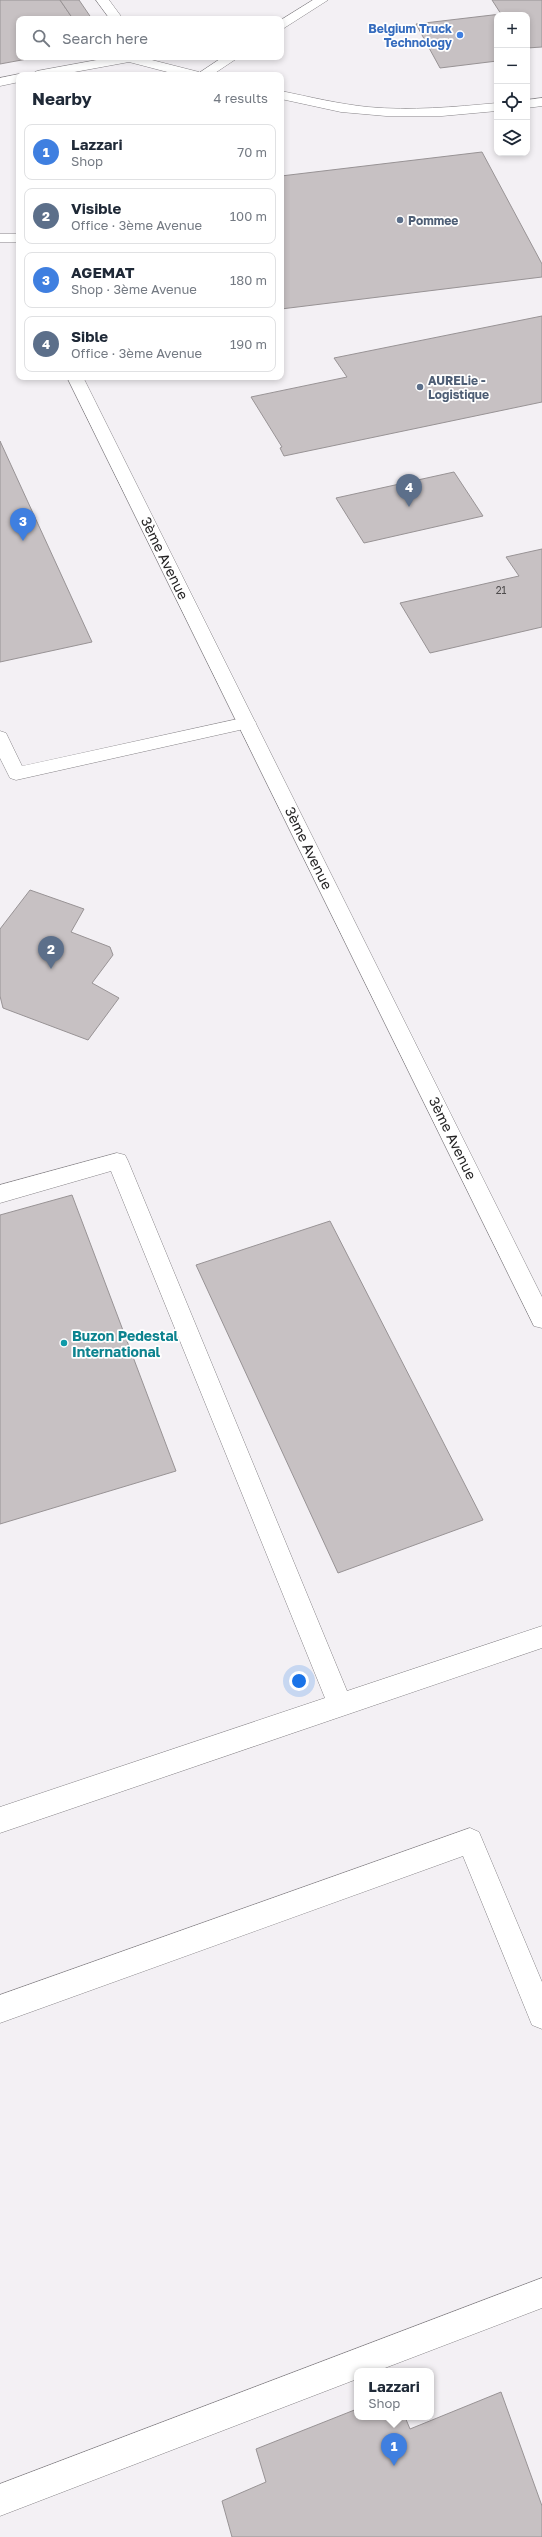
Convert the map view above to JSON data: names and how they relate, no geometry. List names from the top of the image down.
{
  "streets": {
    "street": ["3ème Avenue"]
  },
  "places": [
    "Belgium Truck Technology",
    "Pommee",
    "AURELie - Logistique",
    "Buzon Pedestal International"
  ],
  "house_numbers": ["21"],
  "page": {
    "map_buttons": ["+", "−"],
    "search": "Search here",
    "heading": ["Nearby", "4 results"],
    "list": [
      {
        "mark": "1",
        "name": "Lazzari",
        "note": "Shop",
        "value": "70 m"
      },
      {
        "mark": "2",
        "name": "Visible",
        "note": "Office · 3ème Avenue",
        "value": "100 m"
      },
      {
        "mark": "3",
        "name": "AGEMAT",
        "note": "Shop · 3ème Avenue",
        "value": "180 m"
      },
      {
        "mark": "4",
        "name": "Sible",
        "note": "Office · 3ème Avenue",
        "value": "190 m"
      }
    ],
    "pins": [
      "4",
      "3",
      "2",
      "1"
    ],
    "popup": ["Lazzari", "Shop"]
  }
}
